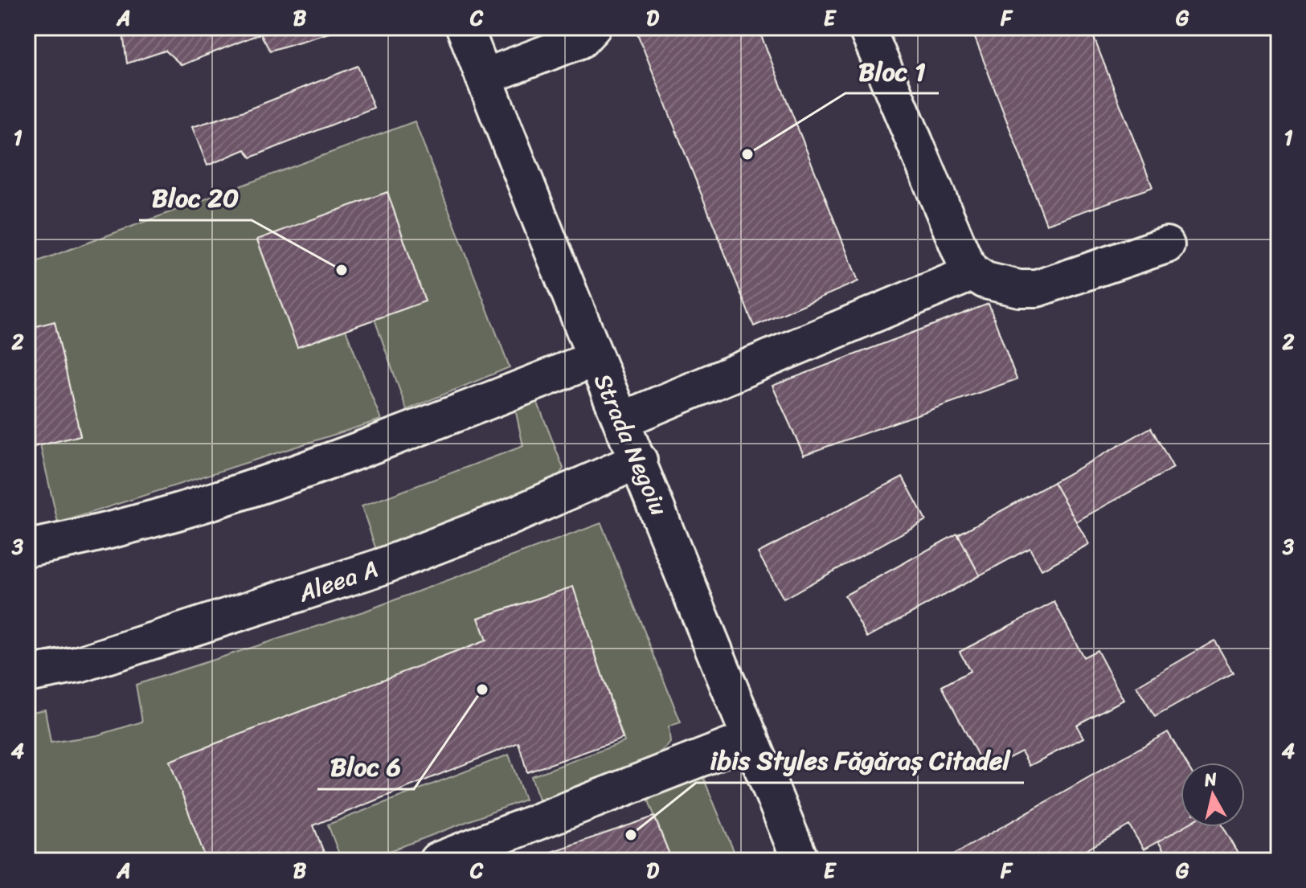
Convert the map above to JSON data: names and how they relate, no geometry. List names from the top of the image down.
{
  "streets": {
    "street": ["Strada Negoiu", "Aleea A"]
  },
  "crossings": [
    ["Strada Negoiu", "Aleea A"]
  ],
  "places": [
    "Bloc 1",
    "Bloc 20",
    "Bloc 6",
    "ibis Styles Făgăraș Citadel"
  ],
  "north": "top",
  "grid": {
    "columns": [
      "A",
      "B",
      "C",
      "D",
      "E",
      "F",
      "G"
    ],
    "rows": [
      "1",
      "2",
      "3",
      "4"
    ]
  }
}
